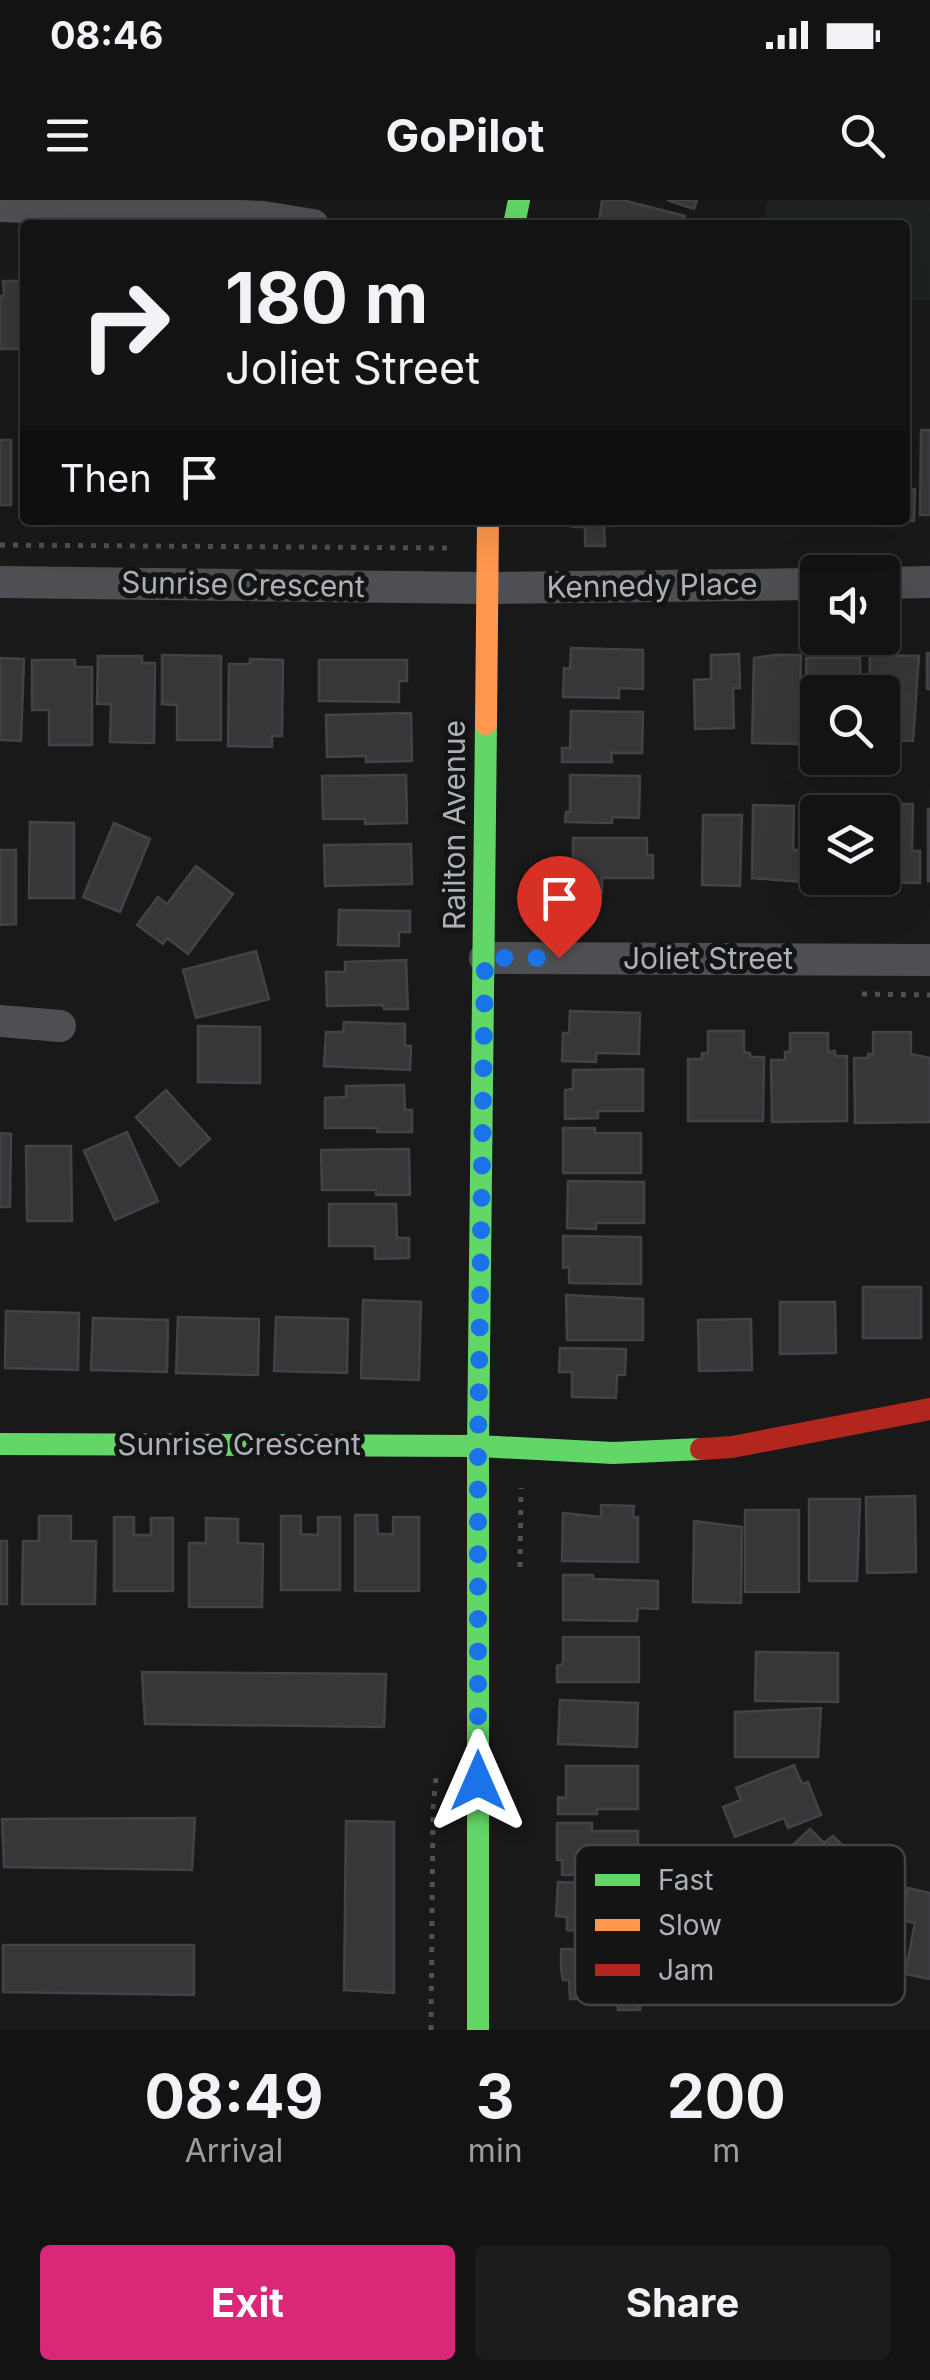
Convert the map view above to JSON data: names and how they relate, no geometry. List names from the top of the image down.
{
  "streets": {
    "street": [
      "Sunrise Crescent",
      "Kennedy Place",
      "Railton Avenue",
      "Joliet Street"
    ]
  },
  "crossings": [
    ["Sunrise Crescent", "Kennedy Place"],
    ["Sunrise Crescent", "Railton Avenue"],
    ["Kennedy Place", "Railton Avenue"],
    ["Railton Avenue", "Joliet Street"]
  ],
  "legend": ["Fast", "Slow", "Jam"],
  "page": {
    "status": "08:46",
    "header": "GoPilot",
    "turn": ["180 m", "Joliet Street"],
    "then": "Then",
    "eta": [
      "08:49",
      "Arrival",
      "3",
      "min",
      "200",
      "m"
    ],
    "buttons": ["Exit", "Share"]
  }
}
